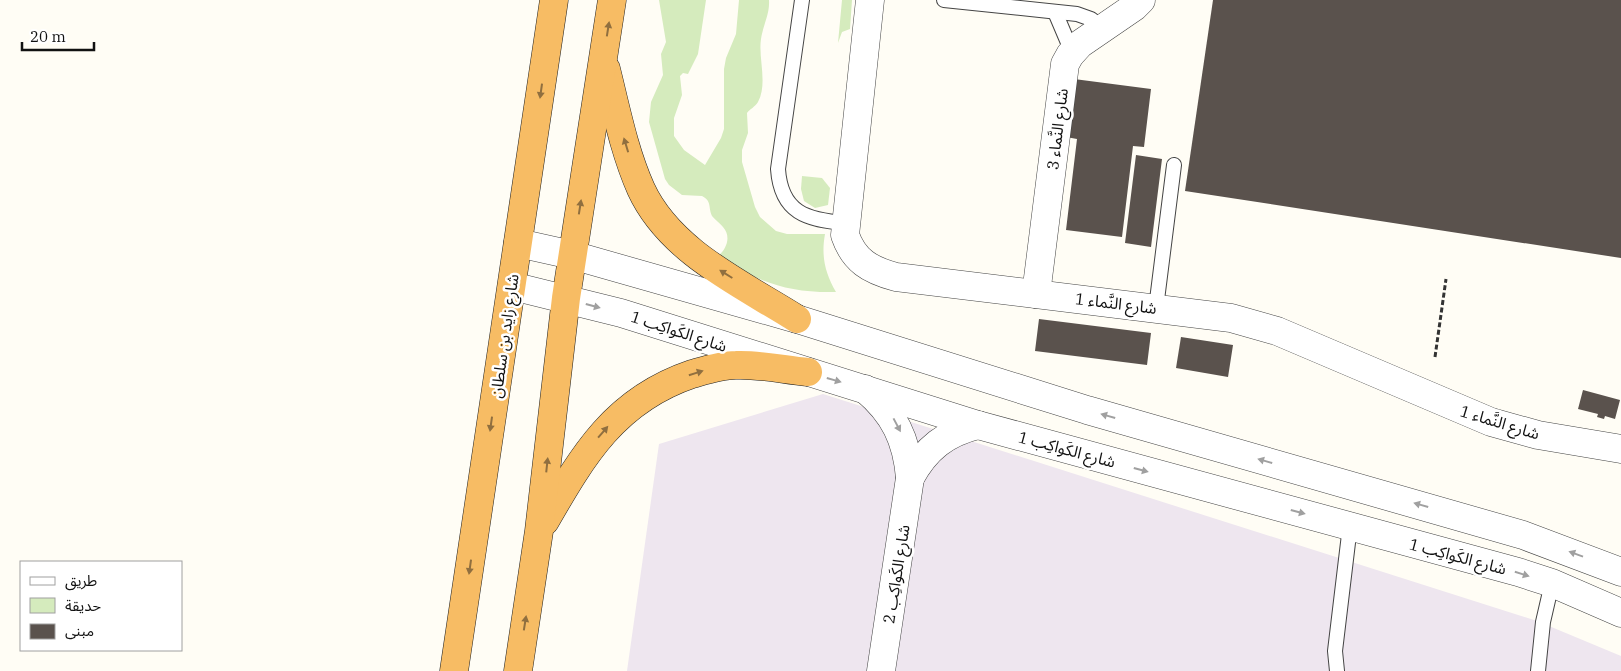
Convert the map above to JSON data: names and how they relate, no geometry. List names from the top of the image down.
{
  "streets": {
    "highway": ["شارع زايد بن سلطان"],
    "street": [
      "شارع النَّماء 3",
      "شارع النَّماء 1",
      "شارع الكَواكِب 1",
      "شارع الكَواكِب 2"
    ]
  },
  "crossings": [
    ["شارع النَّماء 3", "شارع النَّماء 1"],
    ["شارع الكَواكِب 1", "شارع زايد بن سلطان"],
    ["شارع الكَواكِب 1", "شارع الكَواكِب 2"]
  ],
  "legend": ["طريق", "حديقة", "مبنى"],
  "scale_bar": "20 m"
}
